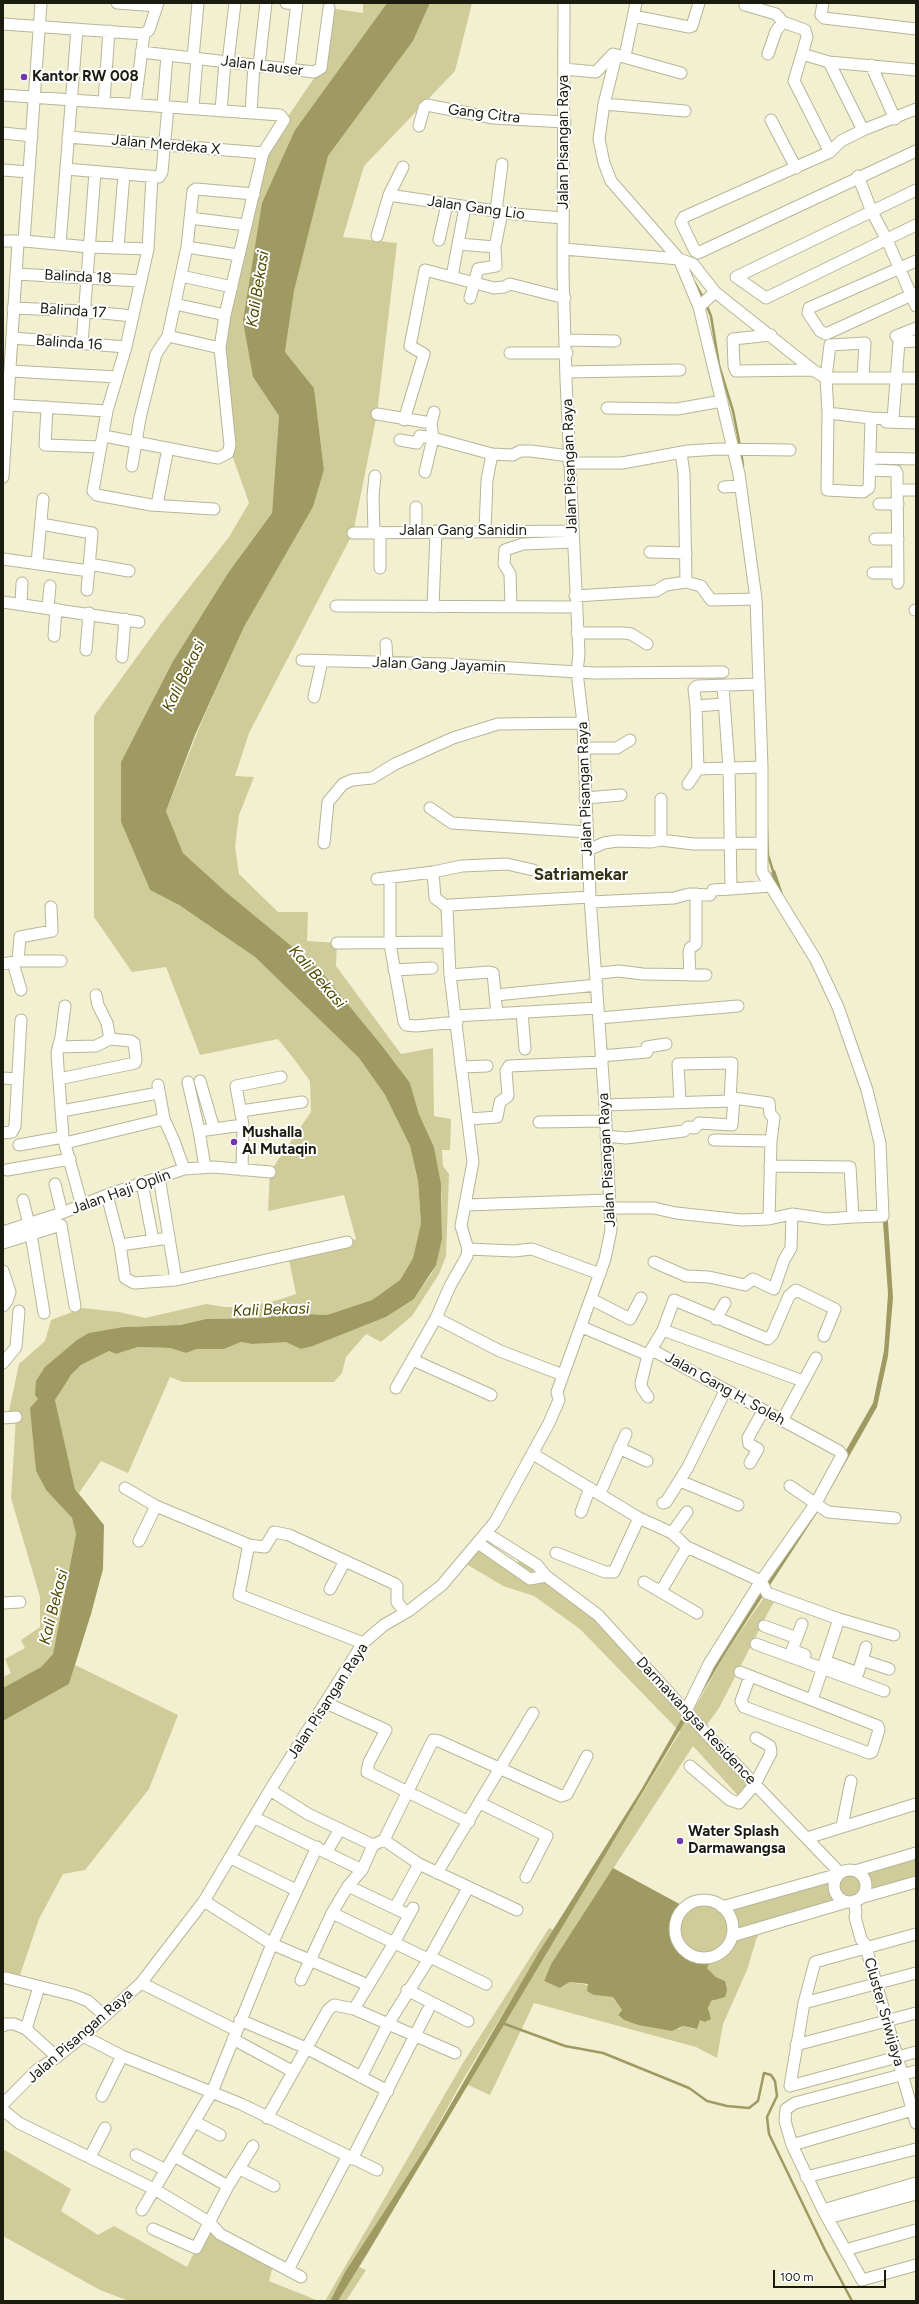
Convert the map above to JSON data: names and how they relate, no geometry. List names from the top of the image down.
{
  "streets": {
    "street": [
      "Jalan Lauser",
      "Gang Citra",
      "Jalan Pisangan Raya",
      "Jalan Merdeka X",
      "Jalan Gang Lio",
      "Balinda 18",
      "Balinda 17",
      "Balinda 16",
      "Jalan Gang Sanidin",
      "Jalan Gang Jayamin",
      "Jalan Haji Oplin",
      "Jalan Gang H. Soleh",
      "Darmawangsa Residence",
      "Cluster Sriwijaya"
    ]
  },
  "crossings": [
    ["Gang Citra", "Jalan Pisangan Raya"],
    ["Jalan Pisangan Raya", "Jalan Gang Lio"],
    ["Jalan Pisangan Raya", "Jalan Gang Sanidin"],
    ["Jalan Pisangan Raya", "Jalan Gang Jayamin"],
    ["Jalan Pisangan Raya", "Jalan Gang H. Soleh"],
    ["Jalan Pisangan Raya", "Darmawangsa Residence"],
    ["Darmawangsa Residence", "Cluster Sriwijaya"]
  ],
  "districts": ["Satriamekar"],
  "water": ["Kali Bekasi"],
  "places": ["Kantor RW 008", "Mushalla Al Mutaqin", "Water Splash Darmawangsa"],
  "scale_bar": "100 m"
}
